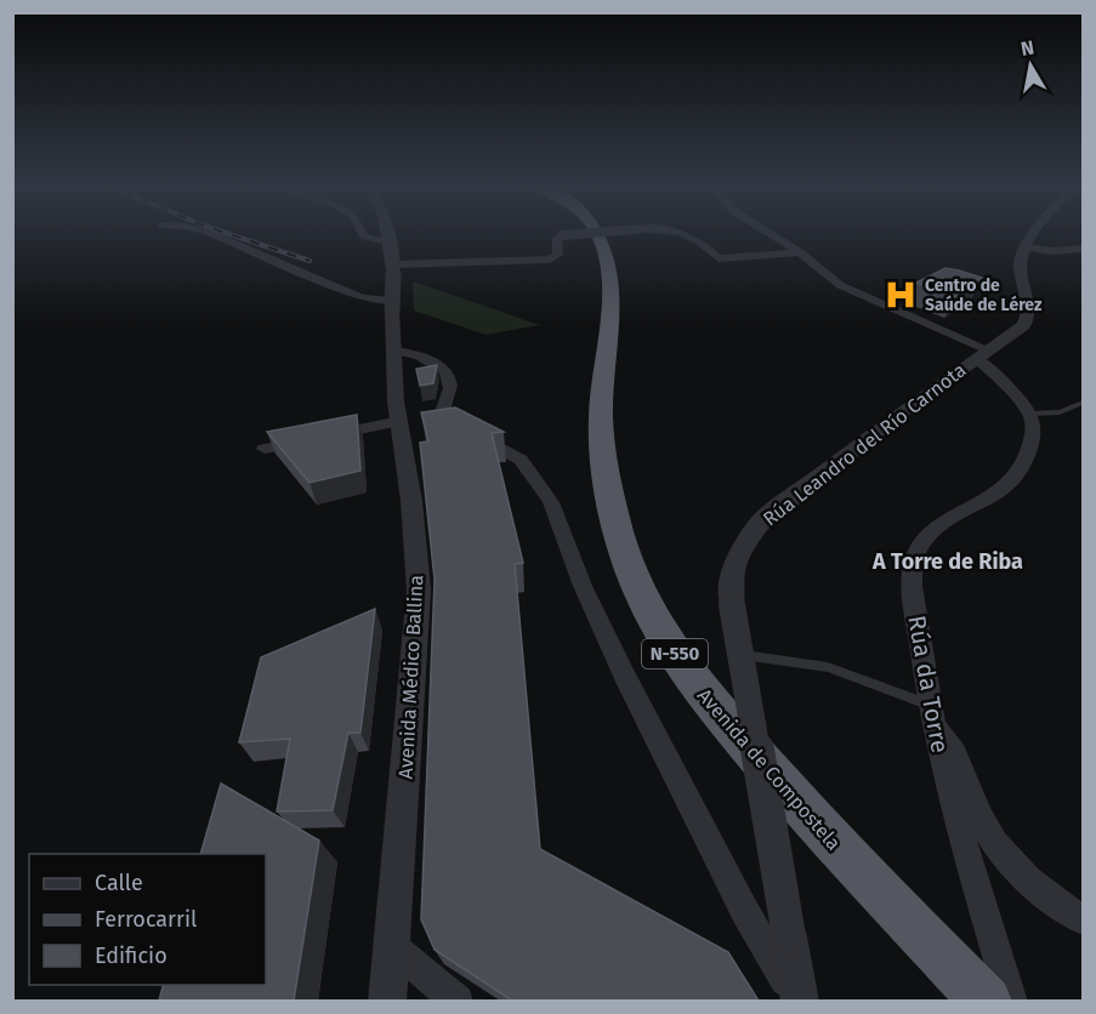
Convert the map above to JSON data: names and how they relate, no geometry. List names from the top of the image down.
{
  "streets": {
    "highway": ["N-550", "Avenida de Compostela"],
    "street": ["Rúa Leandro del Río Carnota", "Avenida Médico Ballina", "Rúa da Torre"]
  },
  "districts": ["A Torre de Riba"],
  "places": {
    "hospital": ["Centro de Saúde de Lérez"]
  },
  "legend": ["Calle", "Ferrocarril", "Edificio"],
  "north": "top"
}
